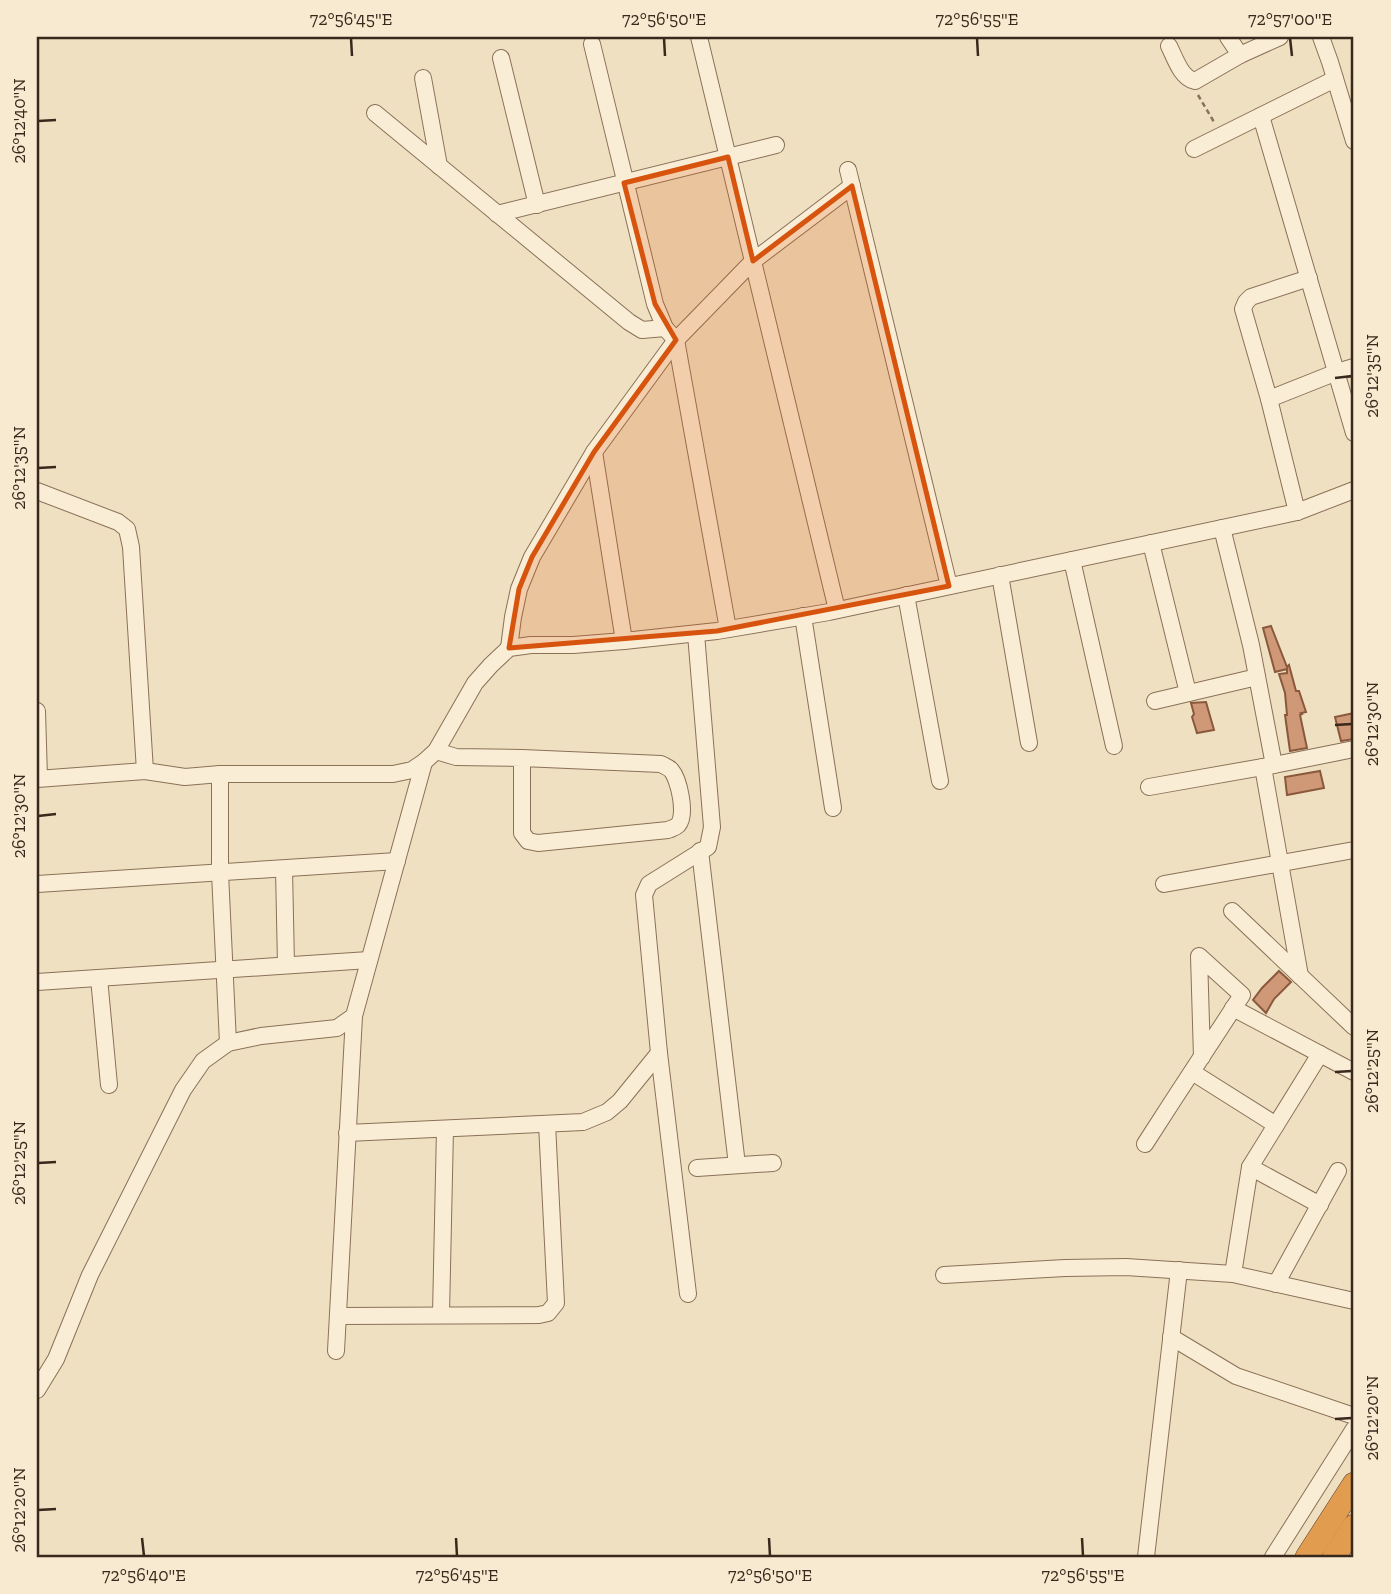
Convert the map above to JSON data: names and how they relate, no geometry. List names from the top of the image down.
{
  "coordinates": [
    "72°56'45\"E",
    "72°56'50\"E",
    "72°56'55\"E",
    "72°57'00\"E",
    "26°12'40\"N",
    "26°12'35\"N",
    "26°12'30\"N",
    "26°12'25\"N",
    "26°12'20\"N",
    "72°56'40\"E"
  ]
}
